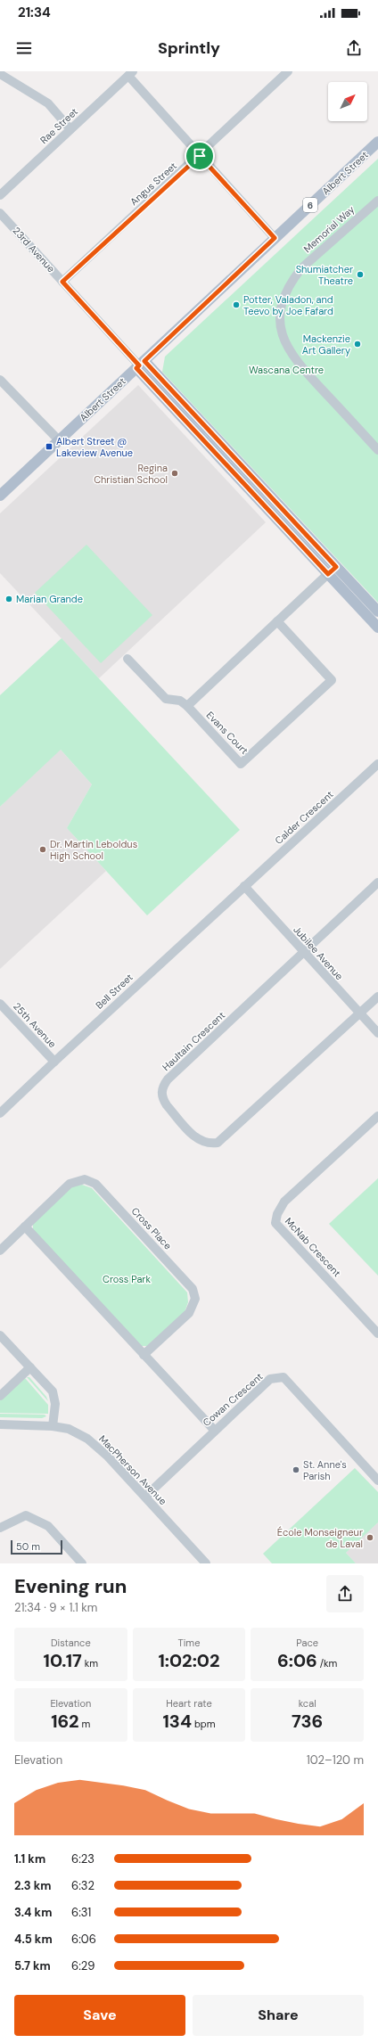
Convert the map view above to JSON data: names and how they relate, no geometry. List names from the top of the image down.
{
  "streets": {
    "main road": ["Albert Street", "6", "23rd Avenue"],
    "street": [
      "Rae Street",
      "Angus Street",
      "Memorial Way",
      "Evans Court",
      "Calder Crescent",
      "Jubilee Avenue",
      "Bell Street",
      "25th Avenue",
      "Haultain Crescent",
      "Cross Place",
      "McNab Crescent",
      "Cowan Crescent",
      "MacPherson Avenue"
    ]
  },
  "crossings": [
    ["Albert Street", "23rd Avenue"],
    ["Angus Street", "23rd Avenue"],
    ["Calder Crescent", "Jubilee Avenue"],
    ["Calder Crescent", "Bell Street"],
    ["Jubilee Avenue", "Bell Street"],
    ["Jubilee Avenue", "Haultain Crescent"],
    ["Bell Street", "25th Avenue"],
    ["Cowan Crescent", "MacPherson Avenue"]
  ],
  "parks": ["Wascana Centre", "Cross Park"],
  "places": {
    "other": [
      "Shumiatcher Theatre",
      "Potter, Valadon, and Teevo by Joe Fafard",
      "Mackenzie Art Gallery",
      "Regina Christian School",
      "Marian Grande",
      "Dr. Martin Leboldus High School",
      "St. Anne's Parish",
      "École Monseigneur de Laval"
    ],
    "transit": ["Albert Street @ Lakeview Avenue"]
  },
  "scale_bar": "50 m",
  "north": "top right",
  "page": {
    "status": "21:34",
    "header": "Sprintly",
    "scale": "50 m",
    "heading": ["Evening run", "21:34 · 9 × 1.1 km"],
    "stats": [
      ["Distance", "10.17 km"],
      ["Time", "1:02:02"],
      ["Pace", "6:06 /km"],
      ["Elevation", "162 m"],
      ["Heart rate", "134 bpm"],
      ["kcal", "736"]
    ],
    "chart": ["Elevation", "102–120 m"],
    "list": [
      {
        "name": "1.1 km",
        "note": "6:23"
      },
      {
        "name": "2.3 km",
        "note": "6:32"
      },
      {
        "name": "3.4 km",
        "note": "6:31"
      },
      {
        "name": "4.5 km",
        "note": "6:06"
      },
      {
        "name": "5.7 km",
        "note": "6:29"
      }
    ],
    "buttons": ["Save", "Share"]
  }
}
